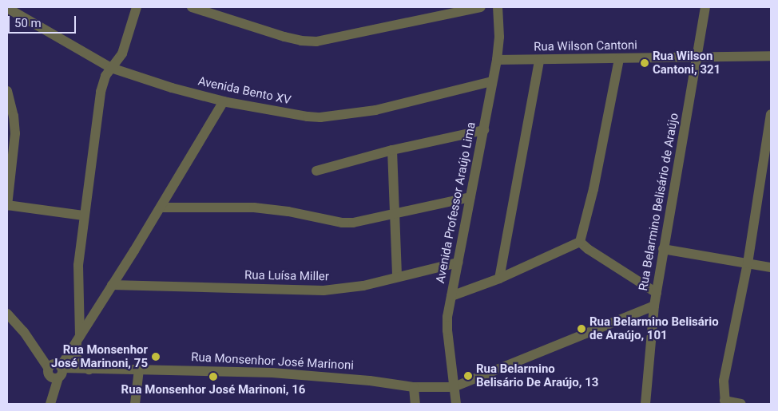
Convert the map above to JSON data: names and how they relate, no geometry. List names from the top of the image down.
{
  "streets": {
    "street": [
      "Rua Wilson Cantoni",
      "Avenida Bento XV",
      "Rua Belarmino Belisário de Araújo",
      "Avenida Professor Araújo Lima",
      "Rua Luísa Miller",
      "Rua Monsenhor José Marinoni"
    ]
  },
  "crossings": [
    ["Rua Wilson Cantoni", "Rua Belarmino Belisário de Araújo"],
    ["Rua Wilson Cantoni", "Avenida Professor Araújo Lima"],
    ["Avenida Bento XV", "Avenida Professor Araújo Lima"],
    ["Rua Belarmino Belisário de Araújo", "Avenida Professor Araújo Lima"],
    ["Rua Belarmino Belisário de Araújo", "Rua Monsenhor José Marinoni"],
    ["Avenida Professor Araújo Lima", "Rua Luísa Miller"],
    ["Avenida Professor Araújo Lima", "Rua Monsenhor José Marinoni"]
  ],
  "places": [
    "Rua Wilson Cantoni, 321",
    "Rua Belarmino Belisário de Araújo, 101",
    "Rua Monsenhor José Marinoni, 75",
    "Rua Belarmino Belisário De Araújo, 13",
    "Rua Monsenhor José Marinoni, 16"
  ],
  "scale_bar": "50 m"
}
